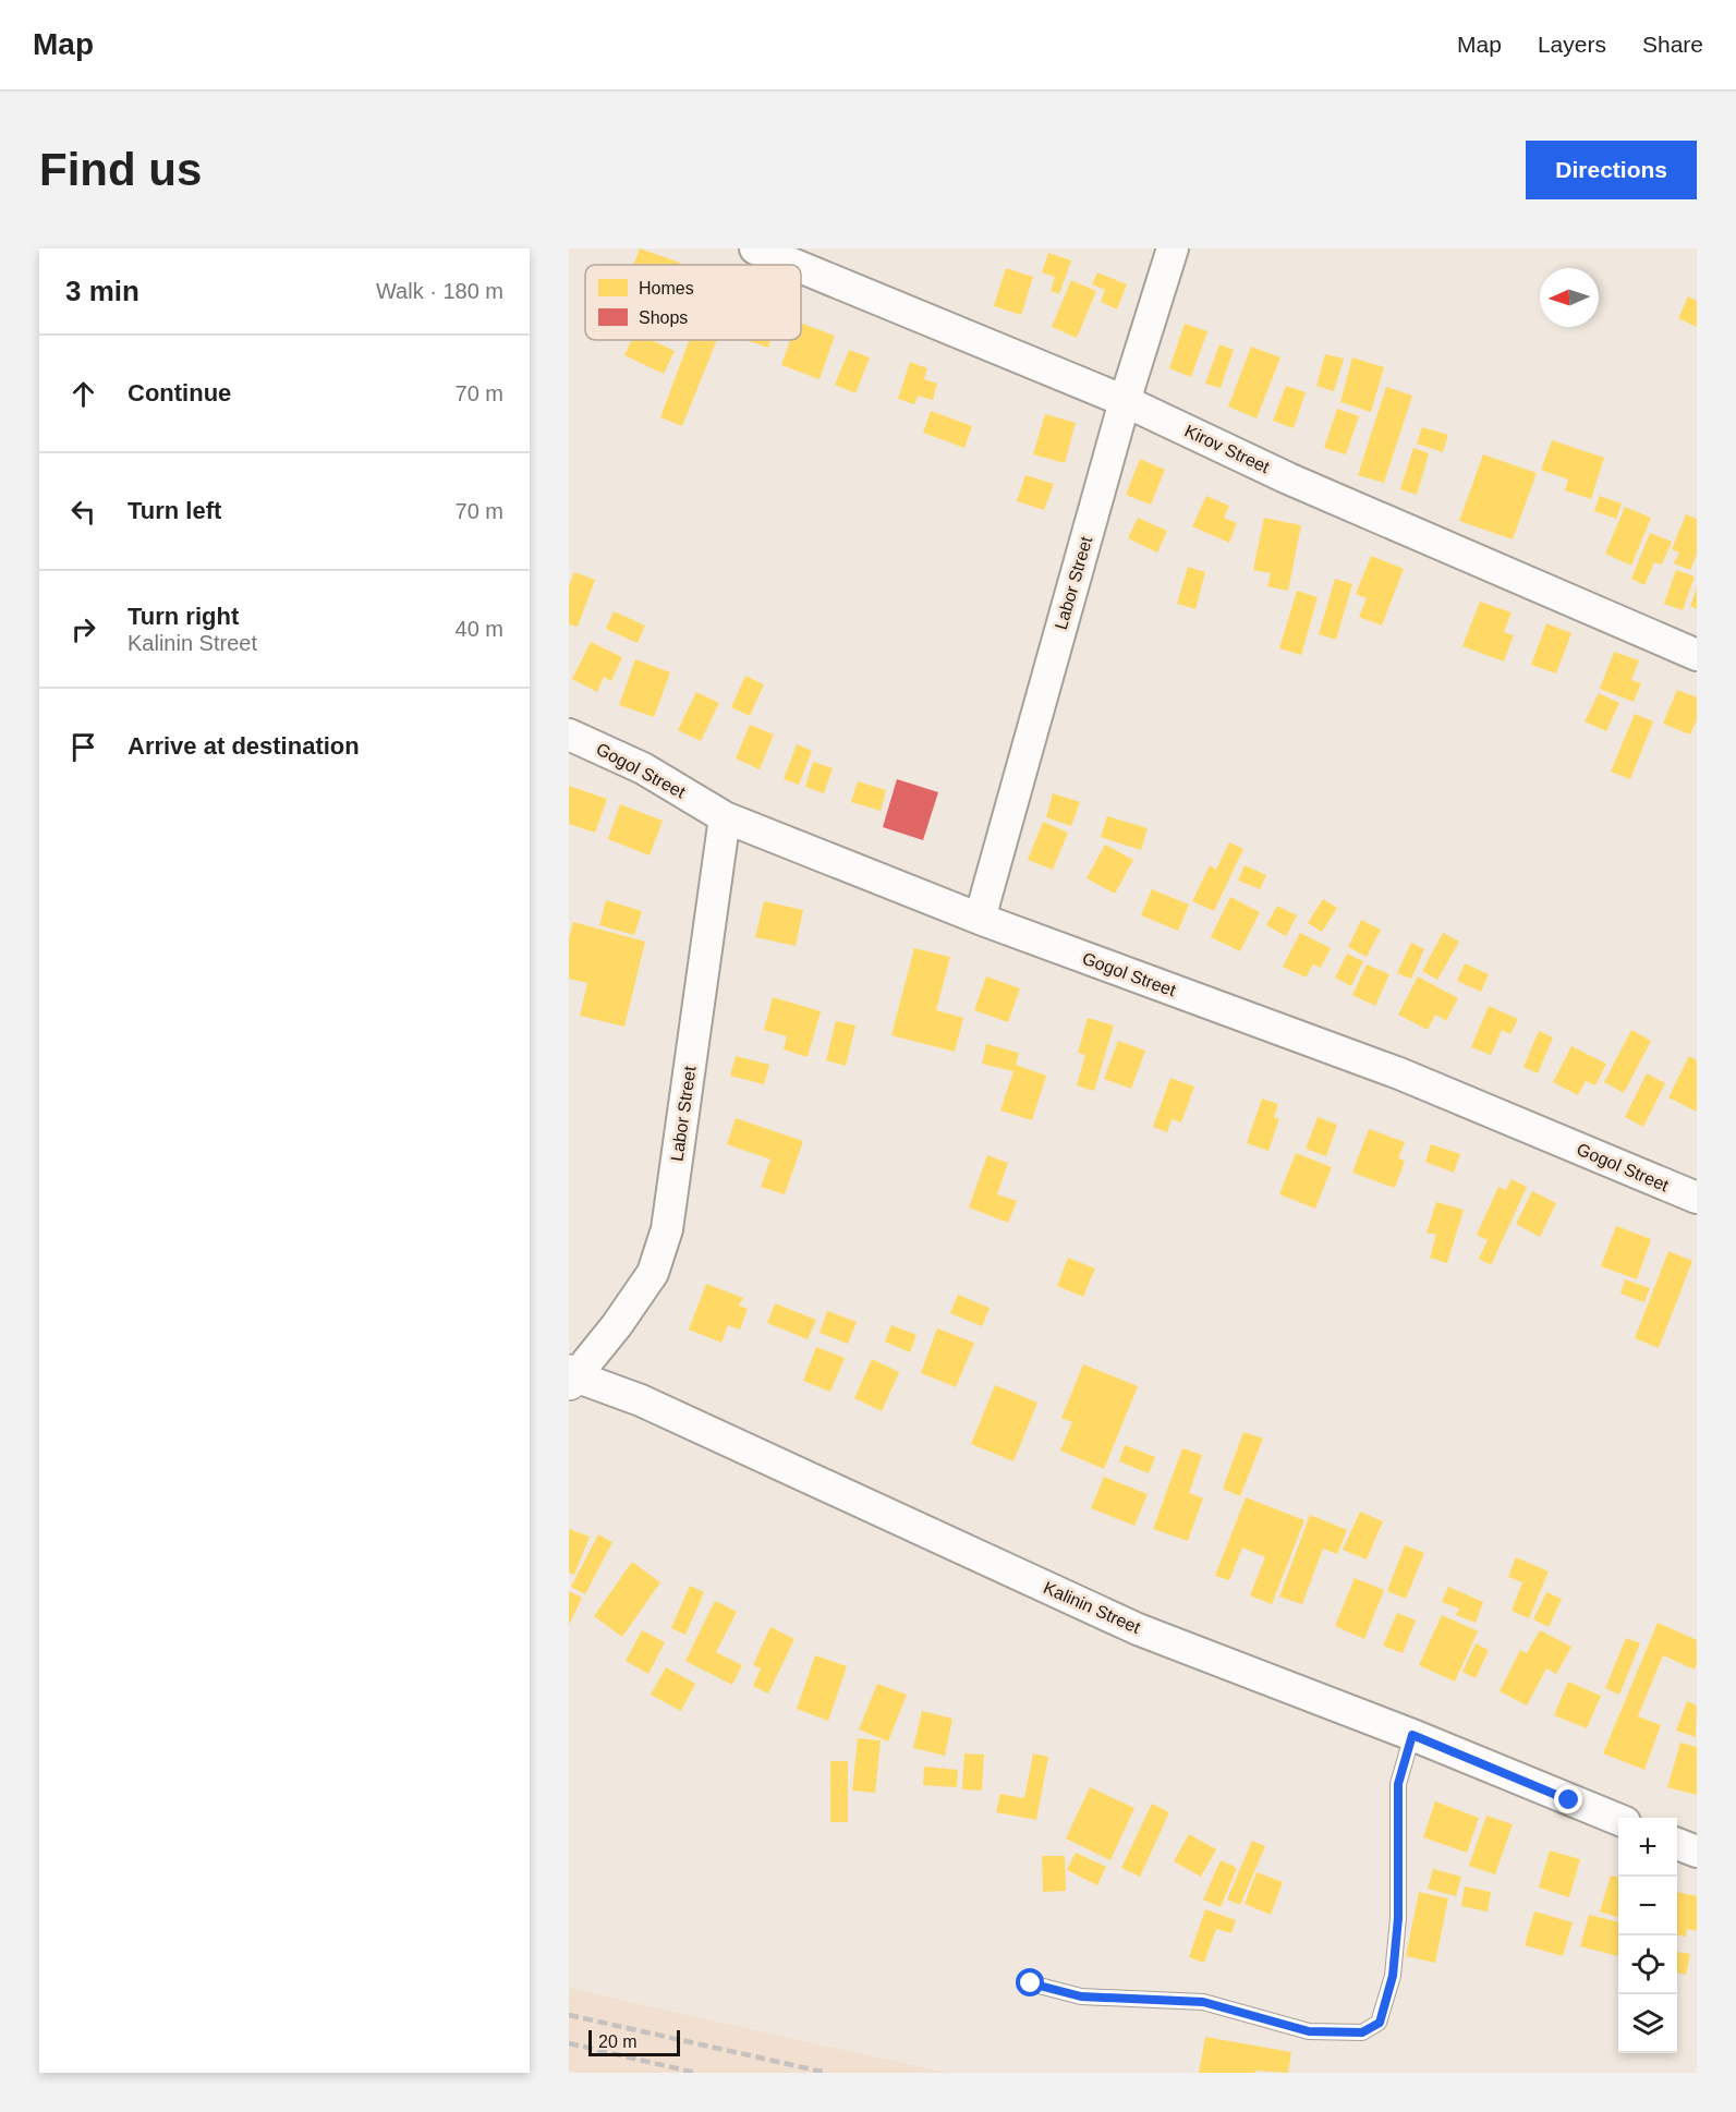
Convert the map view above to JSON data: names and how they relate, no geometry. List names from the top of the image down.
{
  "streets": {
    "street": [
      "Kirov Street",
      "Labor Street",
      "Gogol Street",
      "Kalinin Street"
    ]
  },
  "crossings": [
    ["Kirov Street", "Labor Street"],
    ["Labor Street", "Gogol Street"],
    ["Labor Street", "Kalinin Street"]
  ],
  "legend": ["Homes", "Shops"],
  "scale_bar": "20 m",
  "north": "left",
  "page": {
    "header": "Map",
    "nav": ["Map", "Layers", "Share"],
    "buttons": "Directions",
    "title": "Find us",
    "heading": ["3 min", "Walk · 180 m"],
    "list": [
      ["Continue", "70 m"],
      ["Turn left", "70 m"],
      ["Turn right", "Kalinin Street", "40 m"],
      "Arrive at destination"
    ],
    "map_buttons": ["+", "−"],
    "scale": "20 m"
  }
}
